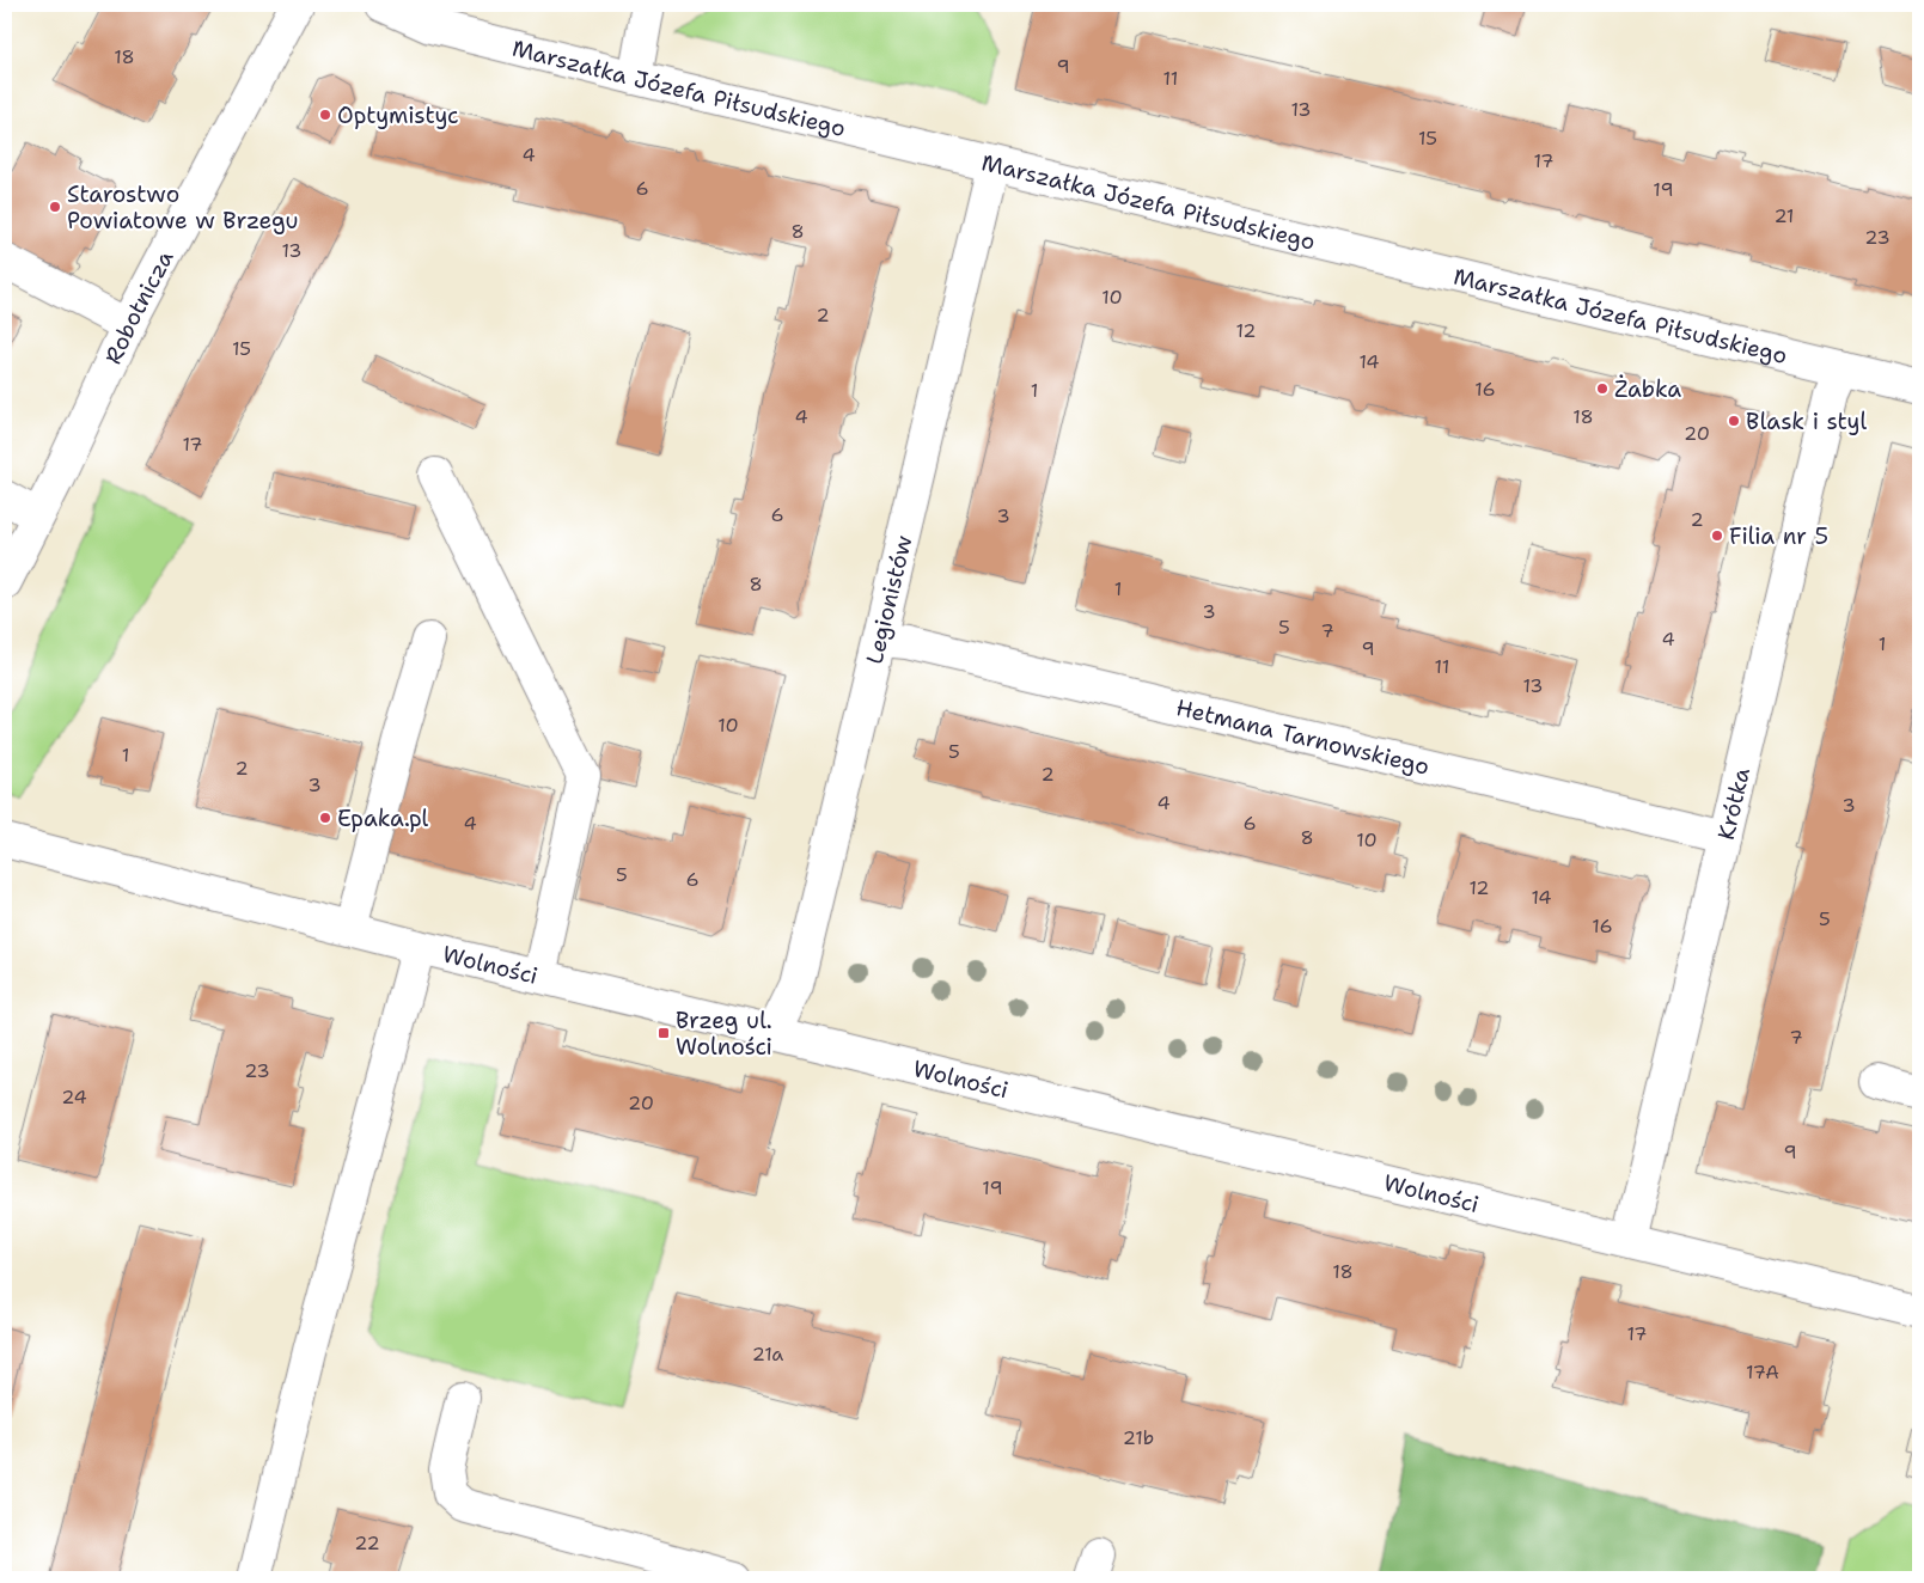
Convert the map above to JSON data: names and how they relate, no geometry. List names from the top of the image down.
{
  "streets": {
    "street": [
      "Marszałka Józefa Piłsudskiego",
      "Robotnicza",
      "Legionistów",
      "Hetmana Tarnowskiego",
      "Krótka",
      "Wolności"
    ]
  },
  "crossings": [
    ["Marszałka Józefa Piłsudskiego", "Legionistów"],
    ["Marszałka Józefa Piłsudskiego", "Krótka"],
    ["Legionistów", "Hetmana Tarnowskiego"],
    ["Legionistów", "Wolności"],
    ["Hetmana Tarnowskiego", "Krótka"],
    ["Krótka", "Wolności"]
  ],
  "places": {
    "other": [
      "Optymistyc",
      "Starostwo Powiatowe w Brzegu",
      "Żabka",
      "Blask i styl",
      "Filia nr 5",
      "Epaka.pl"
    ],
    "transit": ["Brzeg ul. Wolności"]
  },
  "house_numbers": [
    "18",
    "9",
    "11",
    "13",
    "15",
    "4",
    "17",
    "6",
    "19",
    "21",
    "8",
    "23",
    "13",
    "10",
    "2",
    "12",
    "15",
    "14",
    "16",
    "1",
    "4",
    "18",
    "20",
    "17",
    "6",
    "3",
    "2",
    "8",
    "1",
    "3",
    "5",
    "7",
    "4",
    "1",
    "9",
    "11",
    "13",
    "10",
    "5",
    "1",
    "2",
    "2",
    "3",
    "4",
    "3",
    "4",
    "6",
    "8",
    "10",
    "5",
    "6",
    "12",
    "14",
    "5",
    "16",
    "7",
    "23",
    "24",
    "20",
    "9",
    "19",
    "18",
    "17",
    "21a",
    "17A",
    "21b",
    "22"
  ]
}
